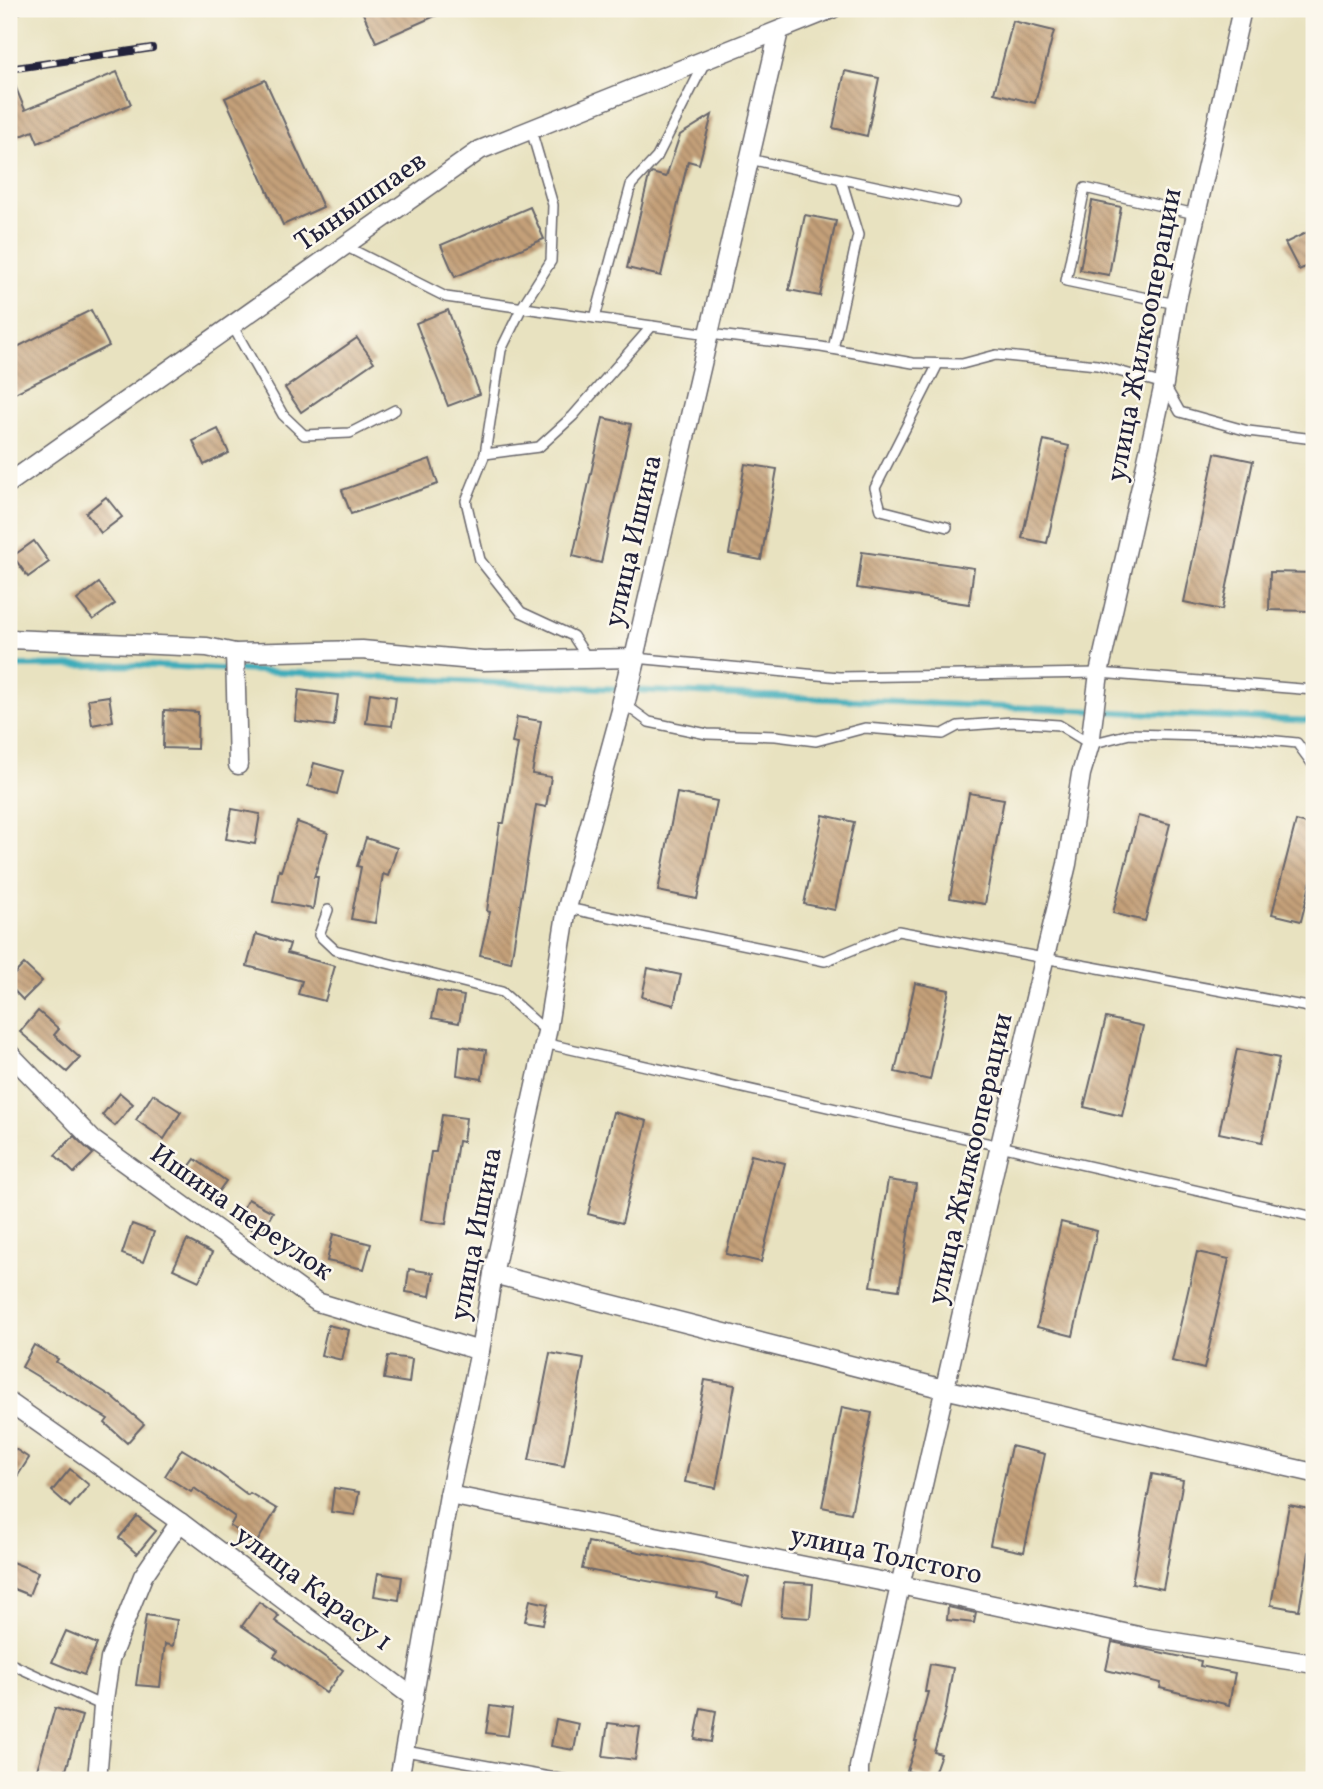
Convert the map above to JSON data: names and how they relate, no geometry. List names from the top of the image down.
{
  "streets": {
    "street": [
      "Тынышпаев",
      "улица Жилкооперации",
      "улица Ишина",
      "Ишина переулок",
      "улица Толстого",
      "улица Карасу 1"
    ]
  },
  "crossings": [
    ["Тынышпаев", "улица Ишина"],
    ["улица Жилкооперации", "улица Толстого"],
    ["улица Ишина", "Ишина переулок"],
    ["улица Ишина", "улица Толстого"],
    ["улица Ишина", "улица Карасу 1"]
  ]
}
